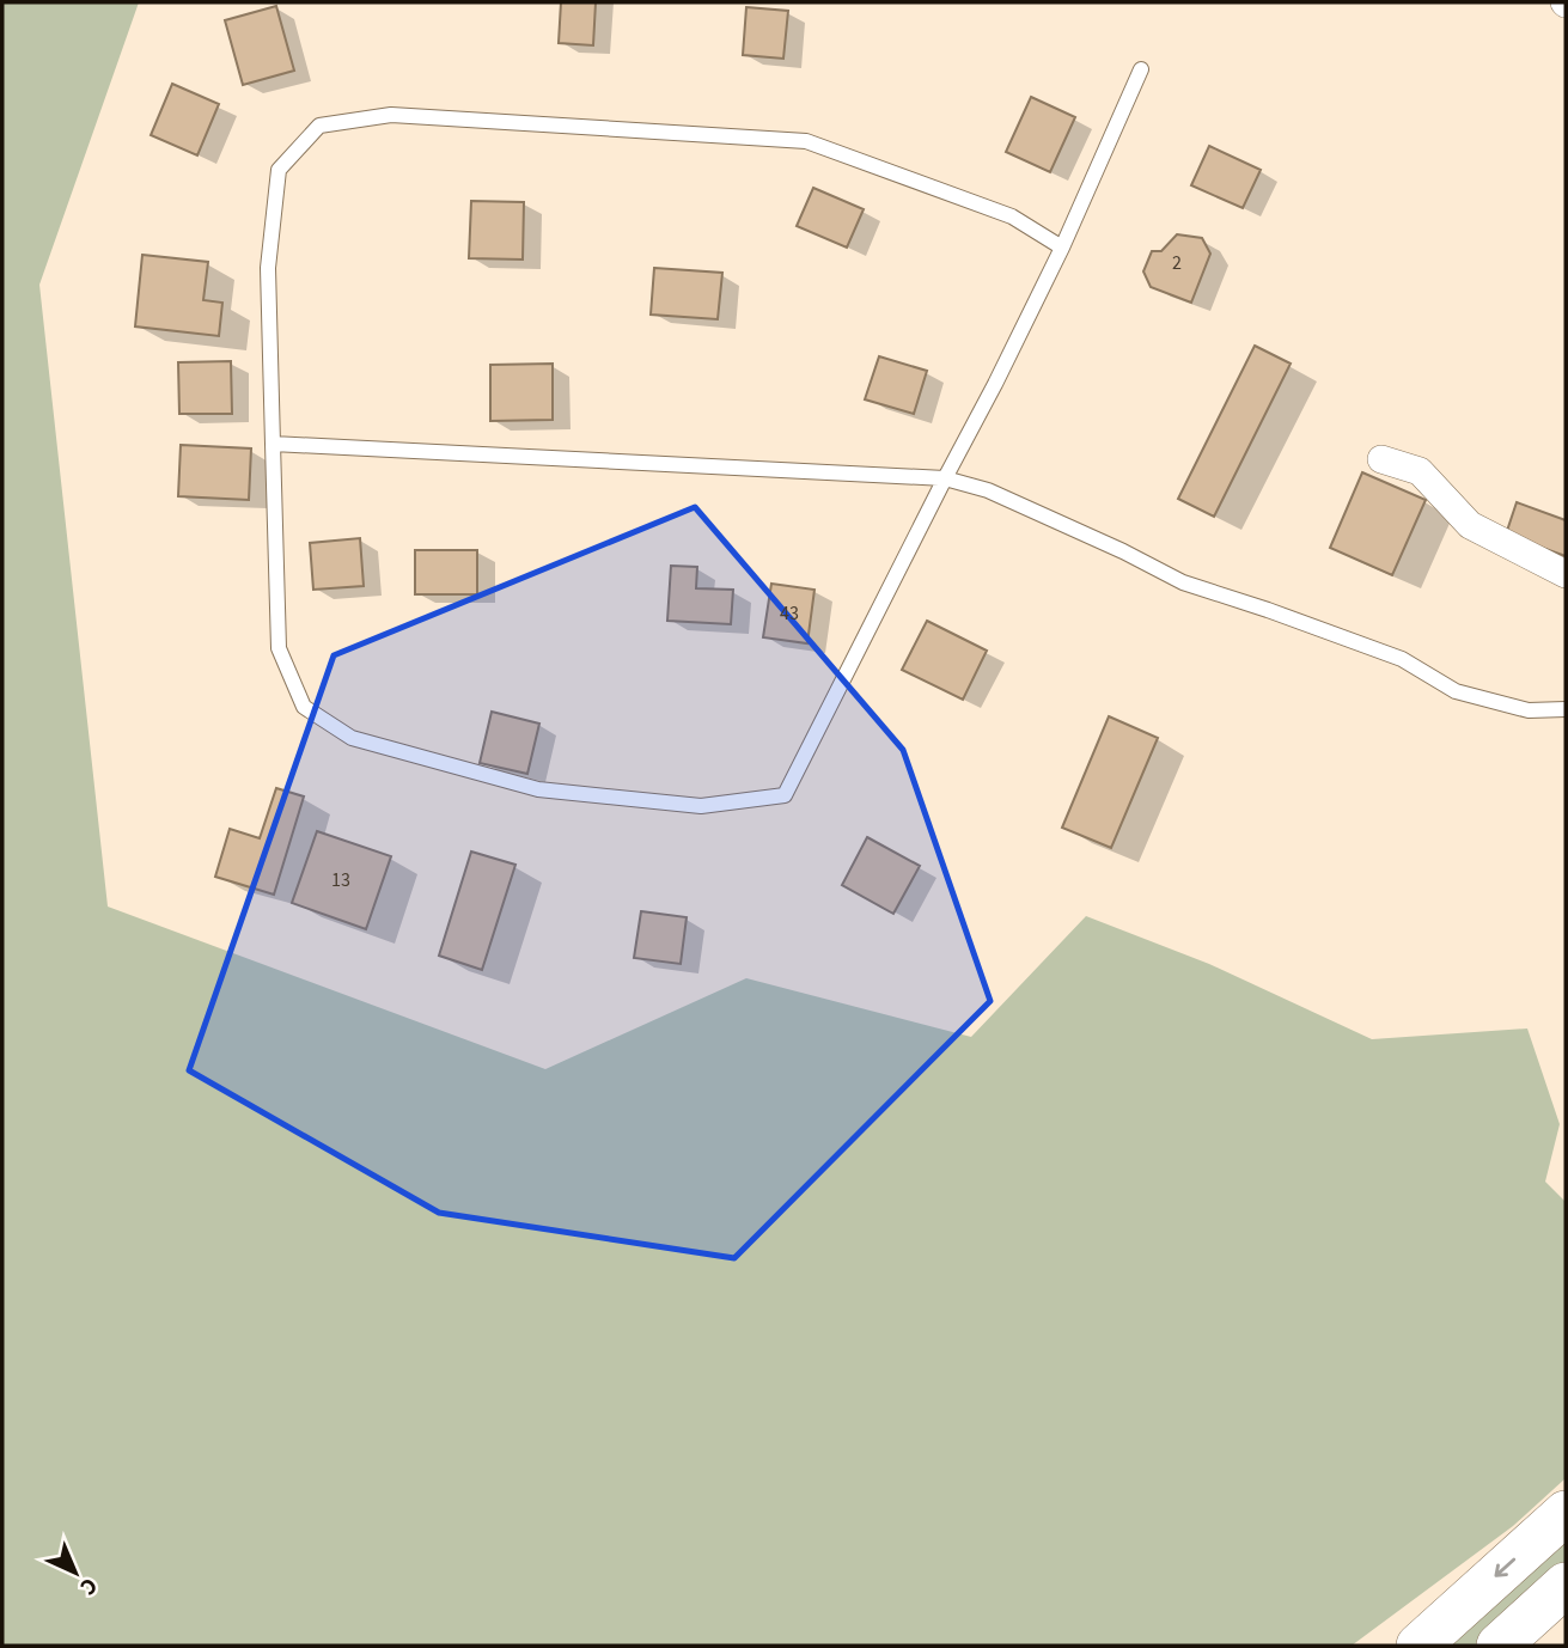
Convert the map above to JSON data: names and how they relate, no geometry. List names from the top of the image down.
{
  "house_numbers": ["2", "43", "13"],
  "north": "bottom right"
}
